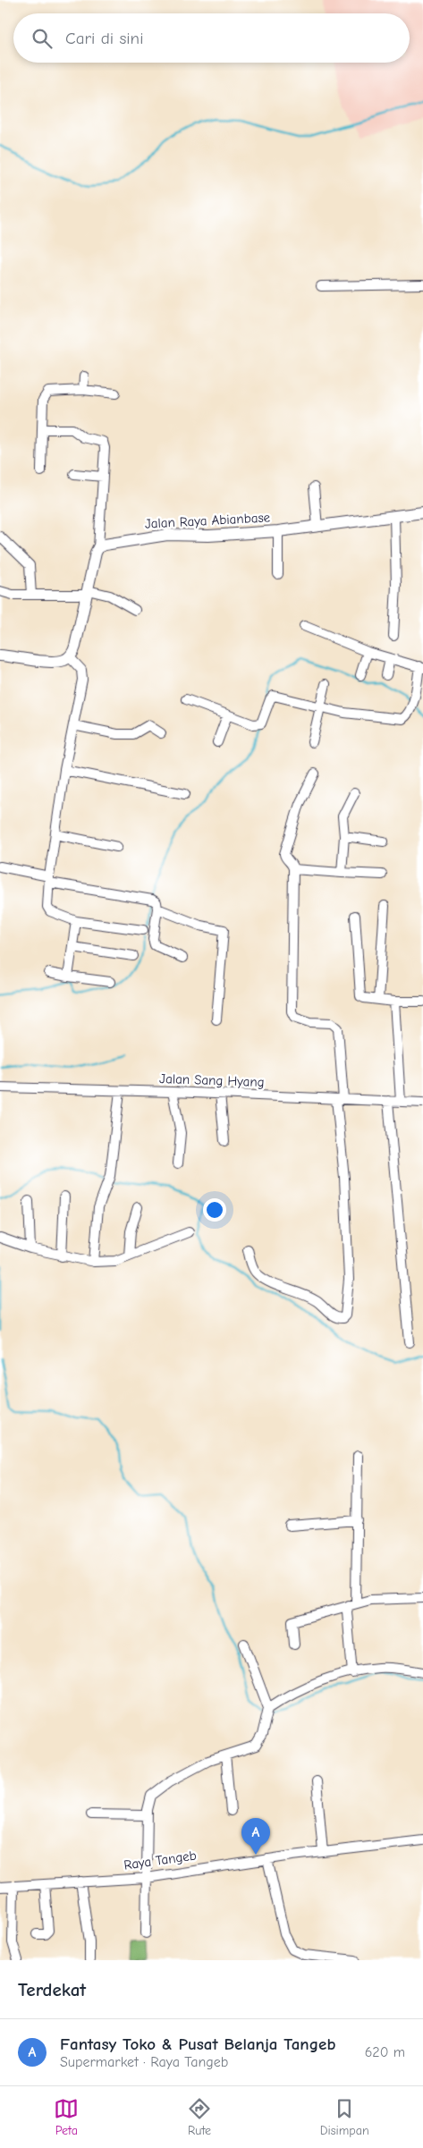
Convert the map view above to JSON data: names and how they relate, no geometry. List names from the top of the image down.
{
  "streets": {
    "main road": ["Jalan Raya Abianbase"],
    "street": ["Jalan Sang Hyang", "Raya Tangeb"]
  },
  "page": {
    "search": "Cari di sini",
    "pins": "A",
    "heading": "Terdekat",
    "list": [
      {
        "mark": "A",
        "name": "Fantasy Toko & Pusat Belanja Tangeb",
        "note": "Supermarket · Raya Tangeb",
        "value": "620 m"
      }
    ],
    "nav": ["Peta", "Rute", "Disimpan"]
  }
}
